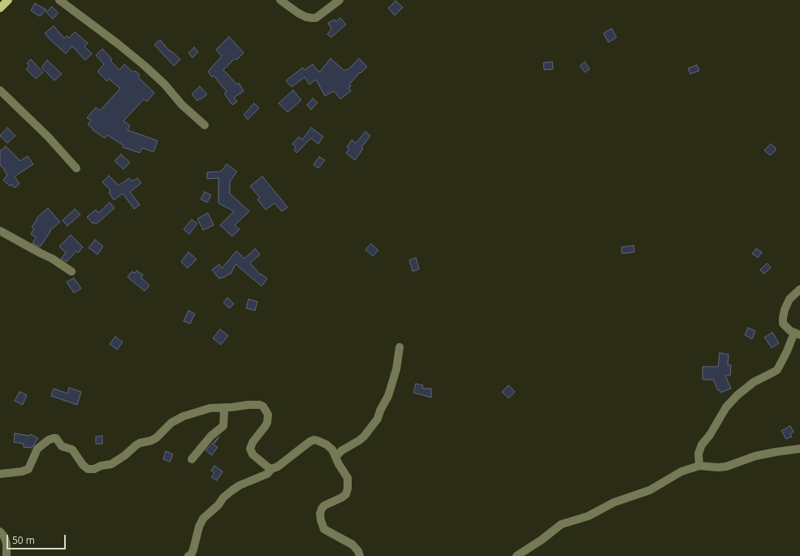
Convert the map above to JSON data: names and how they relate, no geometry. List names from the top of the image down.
{
  "scale_bar": "50 m"
}
